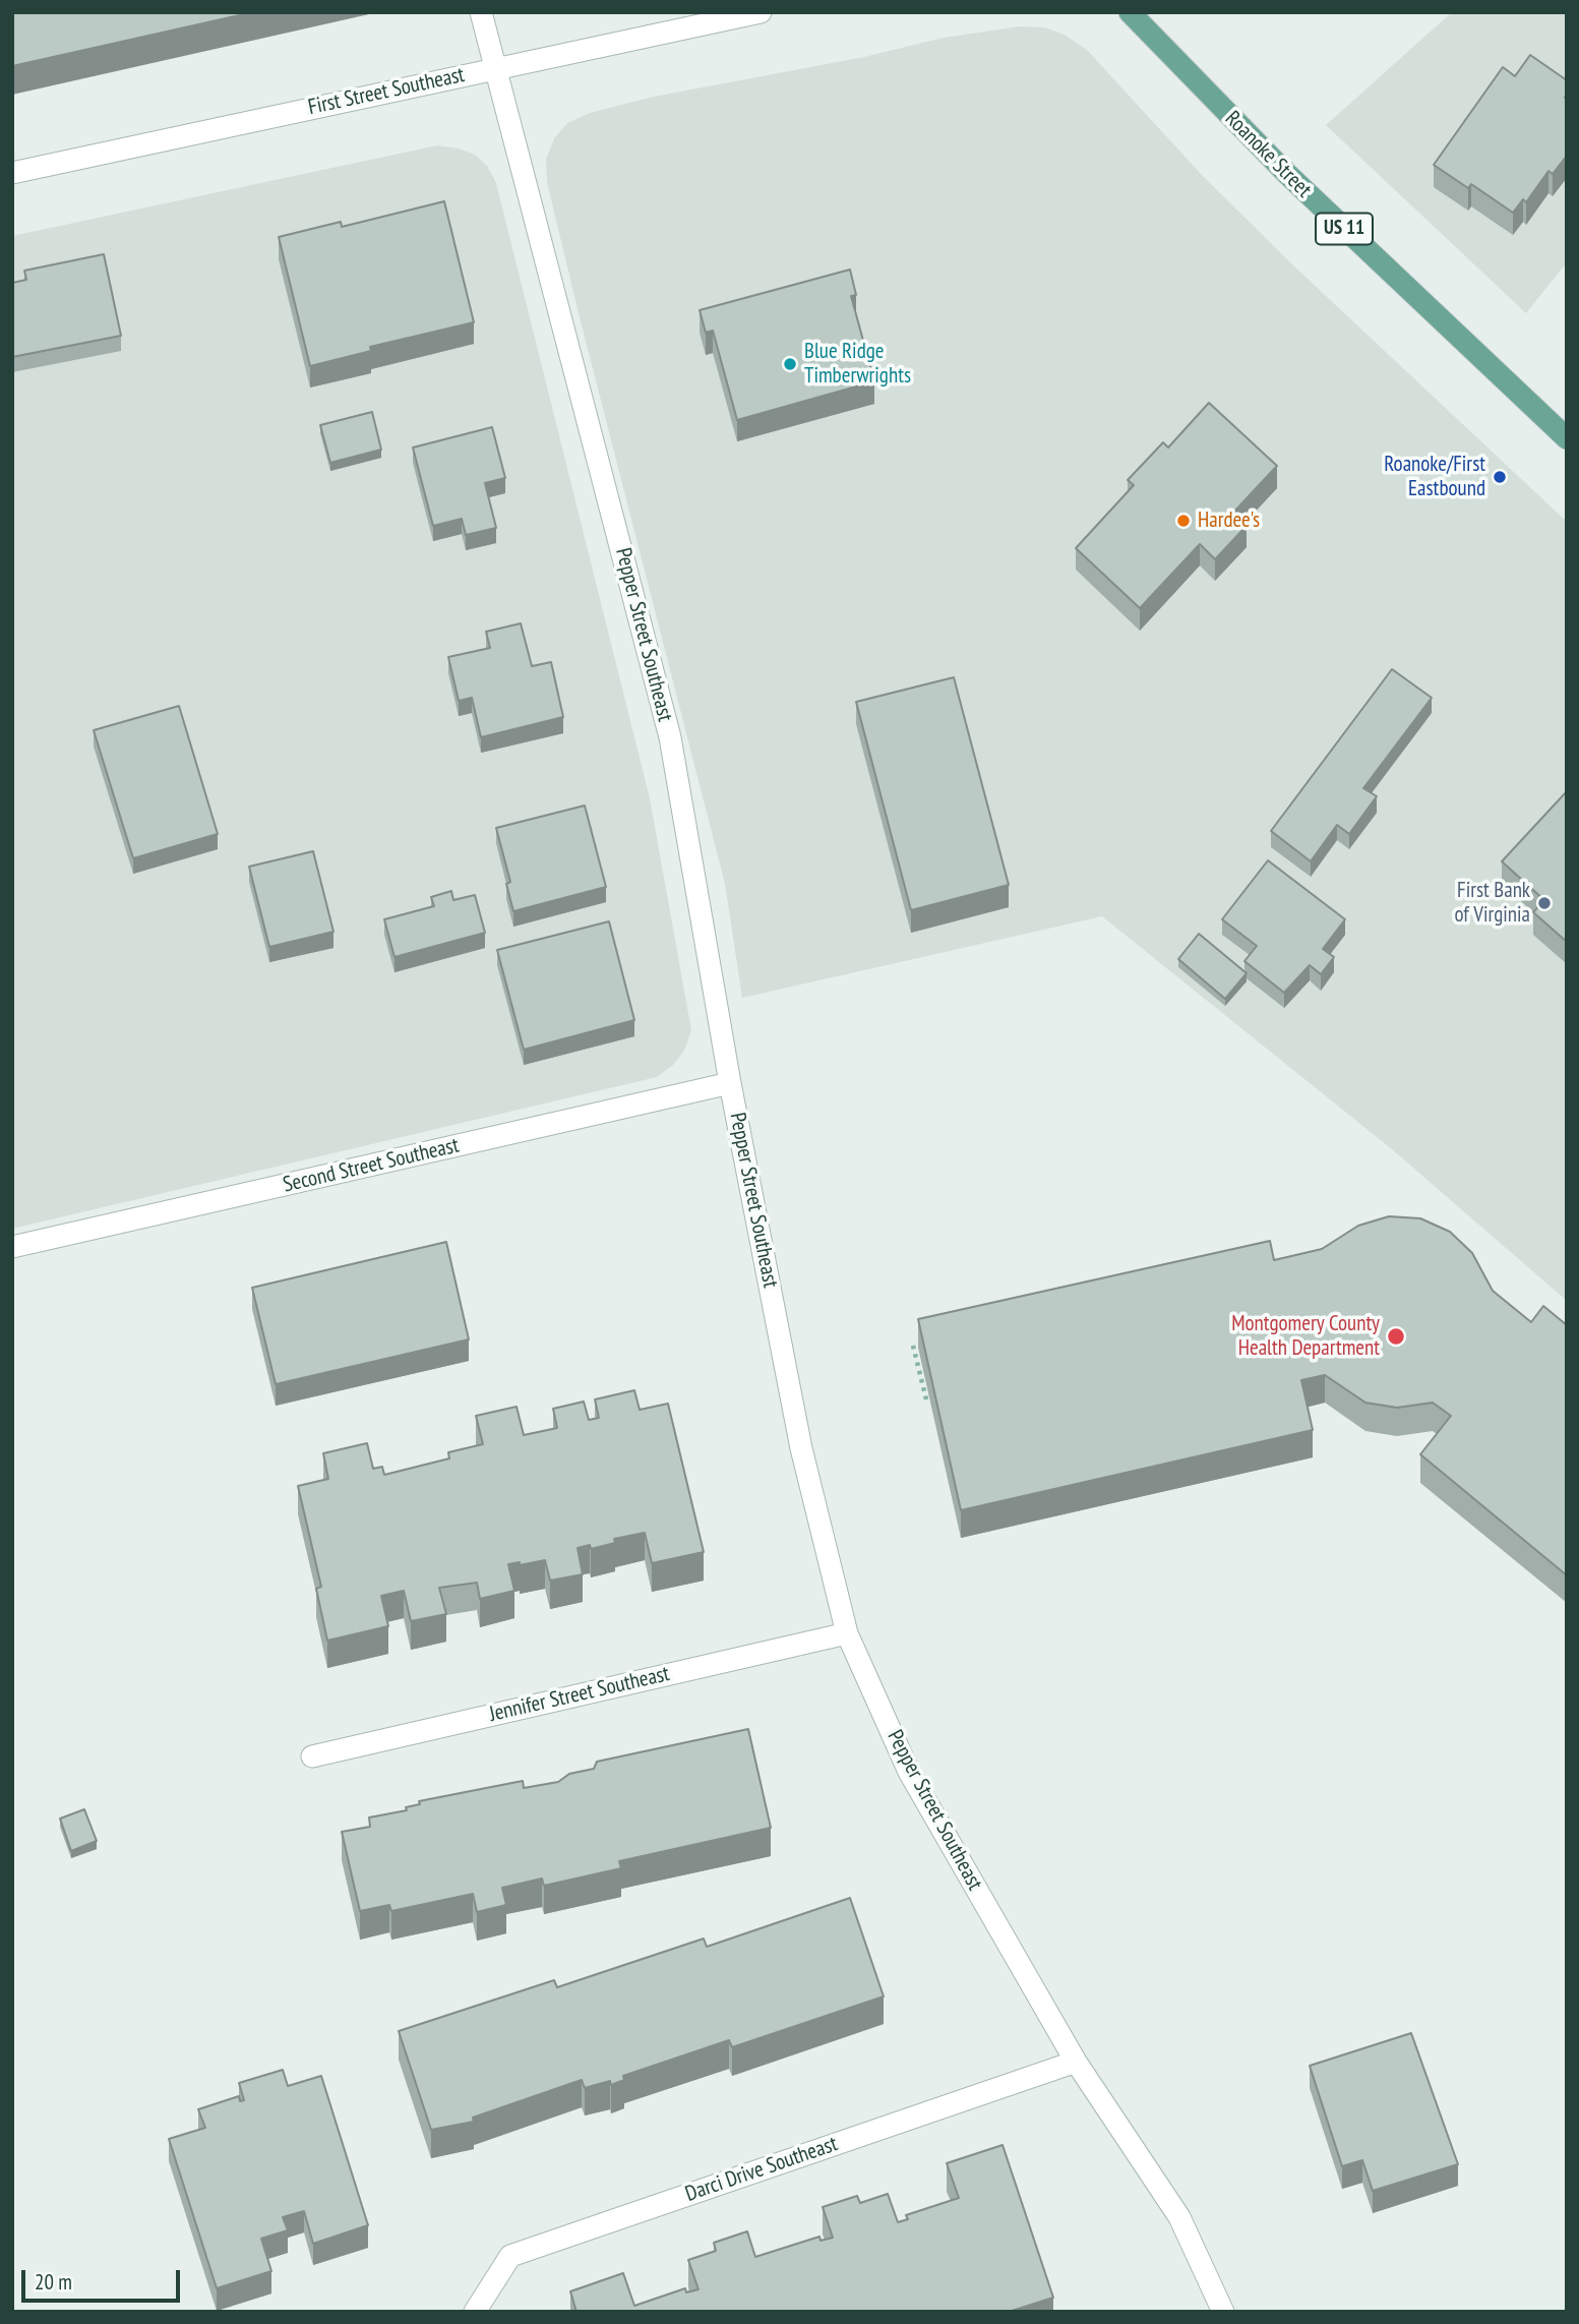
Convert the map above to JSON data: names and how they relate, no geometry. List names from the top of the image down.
{
  "streets": {
    "main road": ["Roanoke Street", "US 11"],
    "street": [
      "First Street Southeast",
      "Pepper Street Southeast",
      "Second Street Southeast",
      "Jennifer Street Southeast",
      "Darci Drive Southeast"
    ]
  },
  "crossings": [
    ["First Street Southeast", "Pepper Street Southeast"],
    ["Pepper Street Southeast", "Second Street Southeast"],
    ["Pepper Street Southeast", "Jennifer Street Southeast"],
    ["Pepper Street Southeast", "Darci Drive Southeast"]
  ],
  "places": [
    "Blue Ridge Timberwrights",
    "Roanoke/First Eastbound",
    "Hardee's",
    "First Bank of Virginia",
    "Montgomery County Health Department"
  ],
  "scale_bar": "20 m"
}
